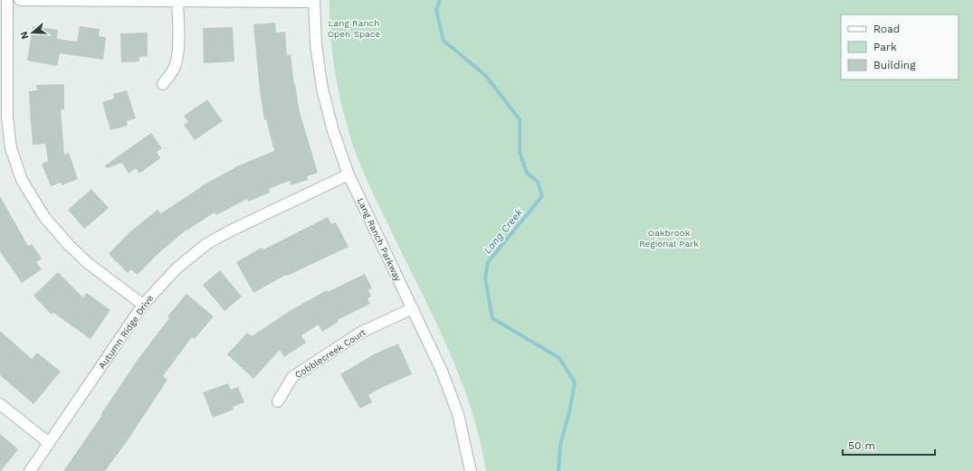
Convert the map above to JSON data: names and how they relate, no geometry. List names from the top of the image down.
{
  "streets": {
    "street": ["Lang Ranch Parkway", "Autumn Ridge Drive", "Cobblecreek Court"]
  },
  "crossings": [
    ["Lang Ranch Parkway", "Autumn Ridge Drive"],
    ["Lang Ranch Parkway", "Cobblecreek Court"]
  ],
  "water": ["Lang Creek"],
  "parks": ["Lang Ranch Open Space", "Oakbrook Regional Park"],
  "legend": ["Road", "Park", "Building"],
  "scale_bar": "50 m",
  "north": "left"
}
